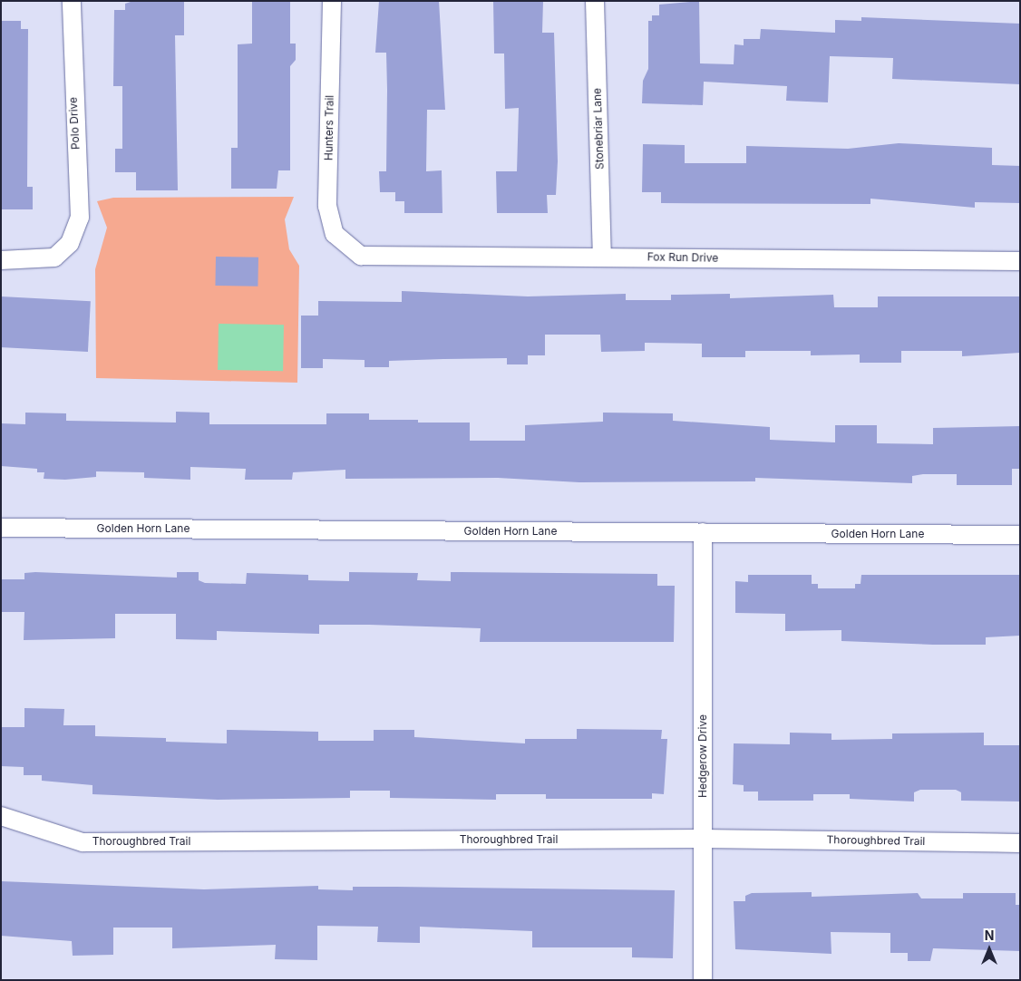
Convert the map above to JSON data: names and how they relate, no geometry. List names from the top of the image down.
{
  "streets": {
    "street": [
      "Polo Drive",
      "Hunters Trail",
      "Stonebriar Lane",
      "Fox Run Drive",
      "Golden Horn Lane",
      "Hedgerow Drive",
      "Thoroughbred Trail"
    ]
  },
  "crossings": [
    ["Hunters Trail", "Fox Run Drive"],
    ["Stonebriar Lane", "Fox Run Drive"],
    ["Golden Horn Lane", "Hedgerow Drive"],
    ["Hedgerow Drive", "Thoroughbred Trail"]
  ],
  "north": "top"
}
